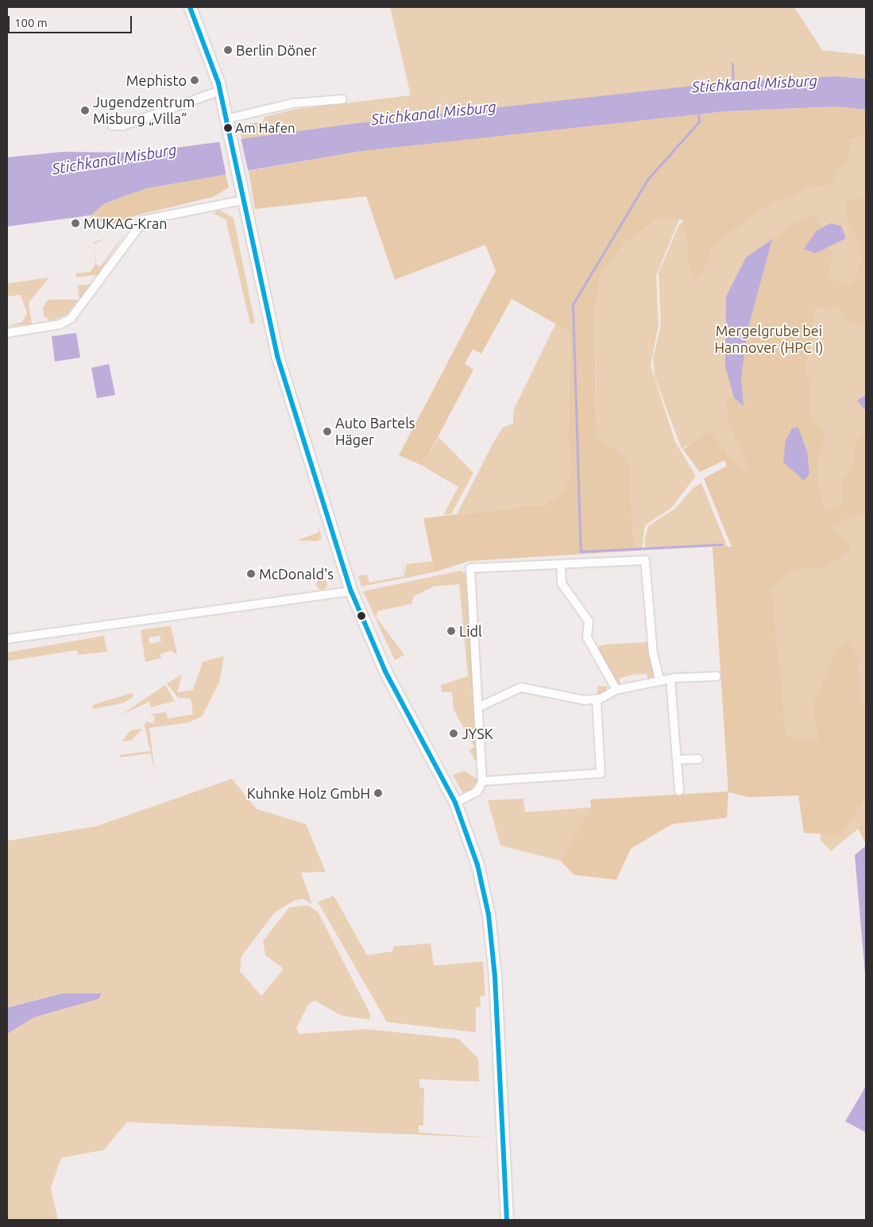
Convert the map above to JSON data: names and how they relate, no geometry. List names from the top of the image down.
{
  "water": ["Stichkanal Misburg"],
  "parks": ["Mergelgrube bei Hannover (HPC I)"],
  "places": [
    "Berlin Döner",
    "Mephisto",
    "Jugendzentrum Misburg „Villa“",
    "Am Hafen",
    "MUKAG-Kran",
    "Auto Bartels Häger",
    "McDonald's",
    "Lidl",
    "JYSK",
    "Kuhnke Holz GmbH"
  ],
  "scale_bar": "100 m"
}
